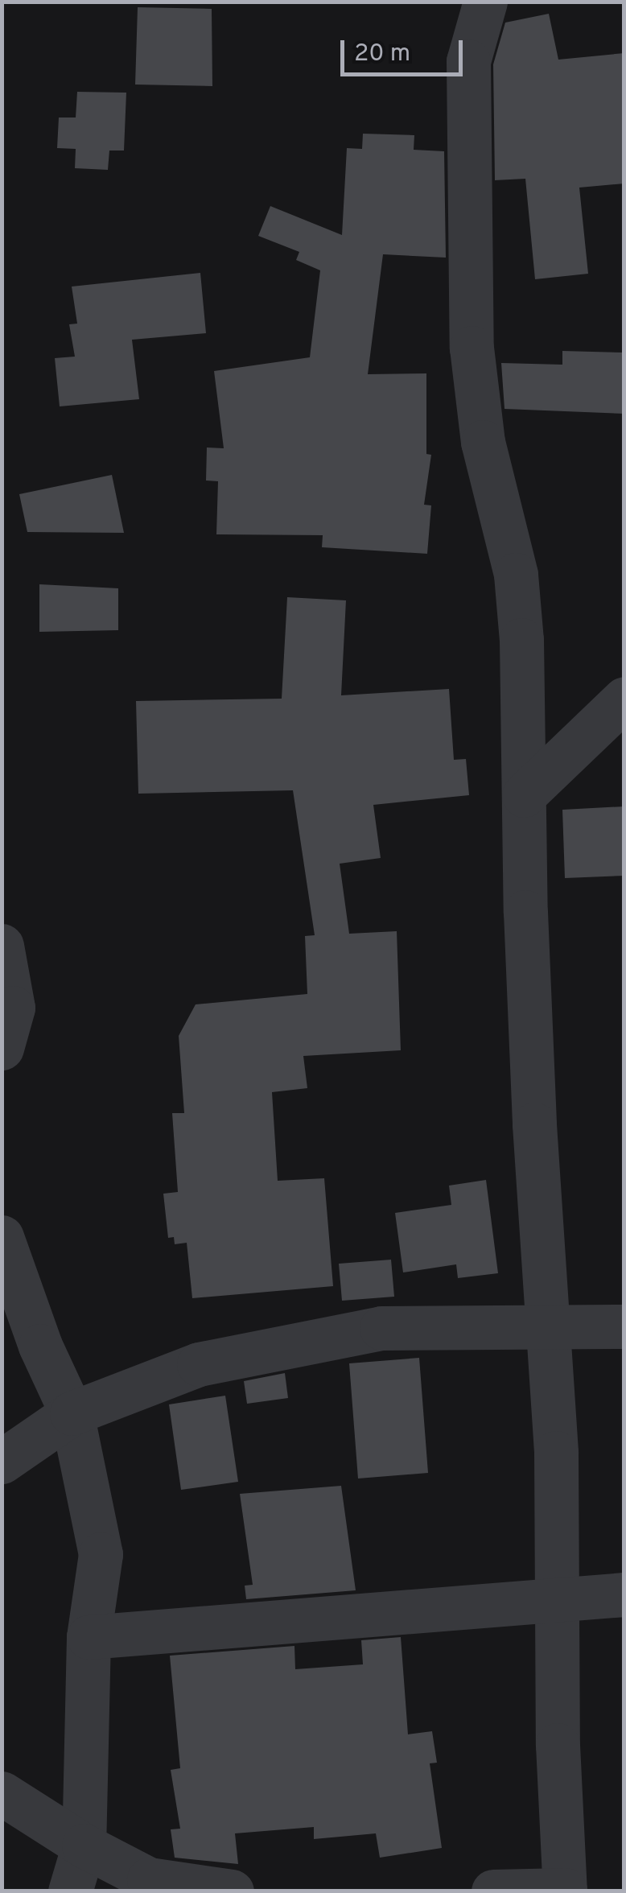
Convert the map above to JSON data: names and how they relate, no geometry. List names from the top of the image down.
{
  "scale_bar": "20 m"
}
